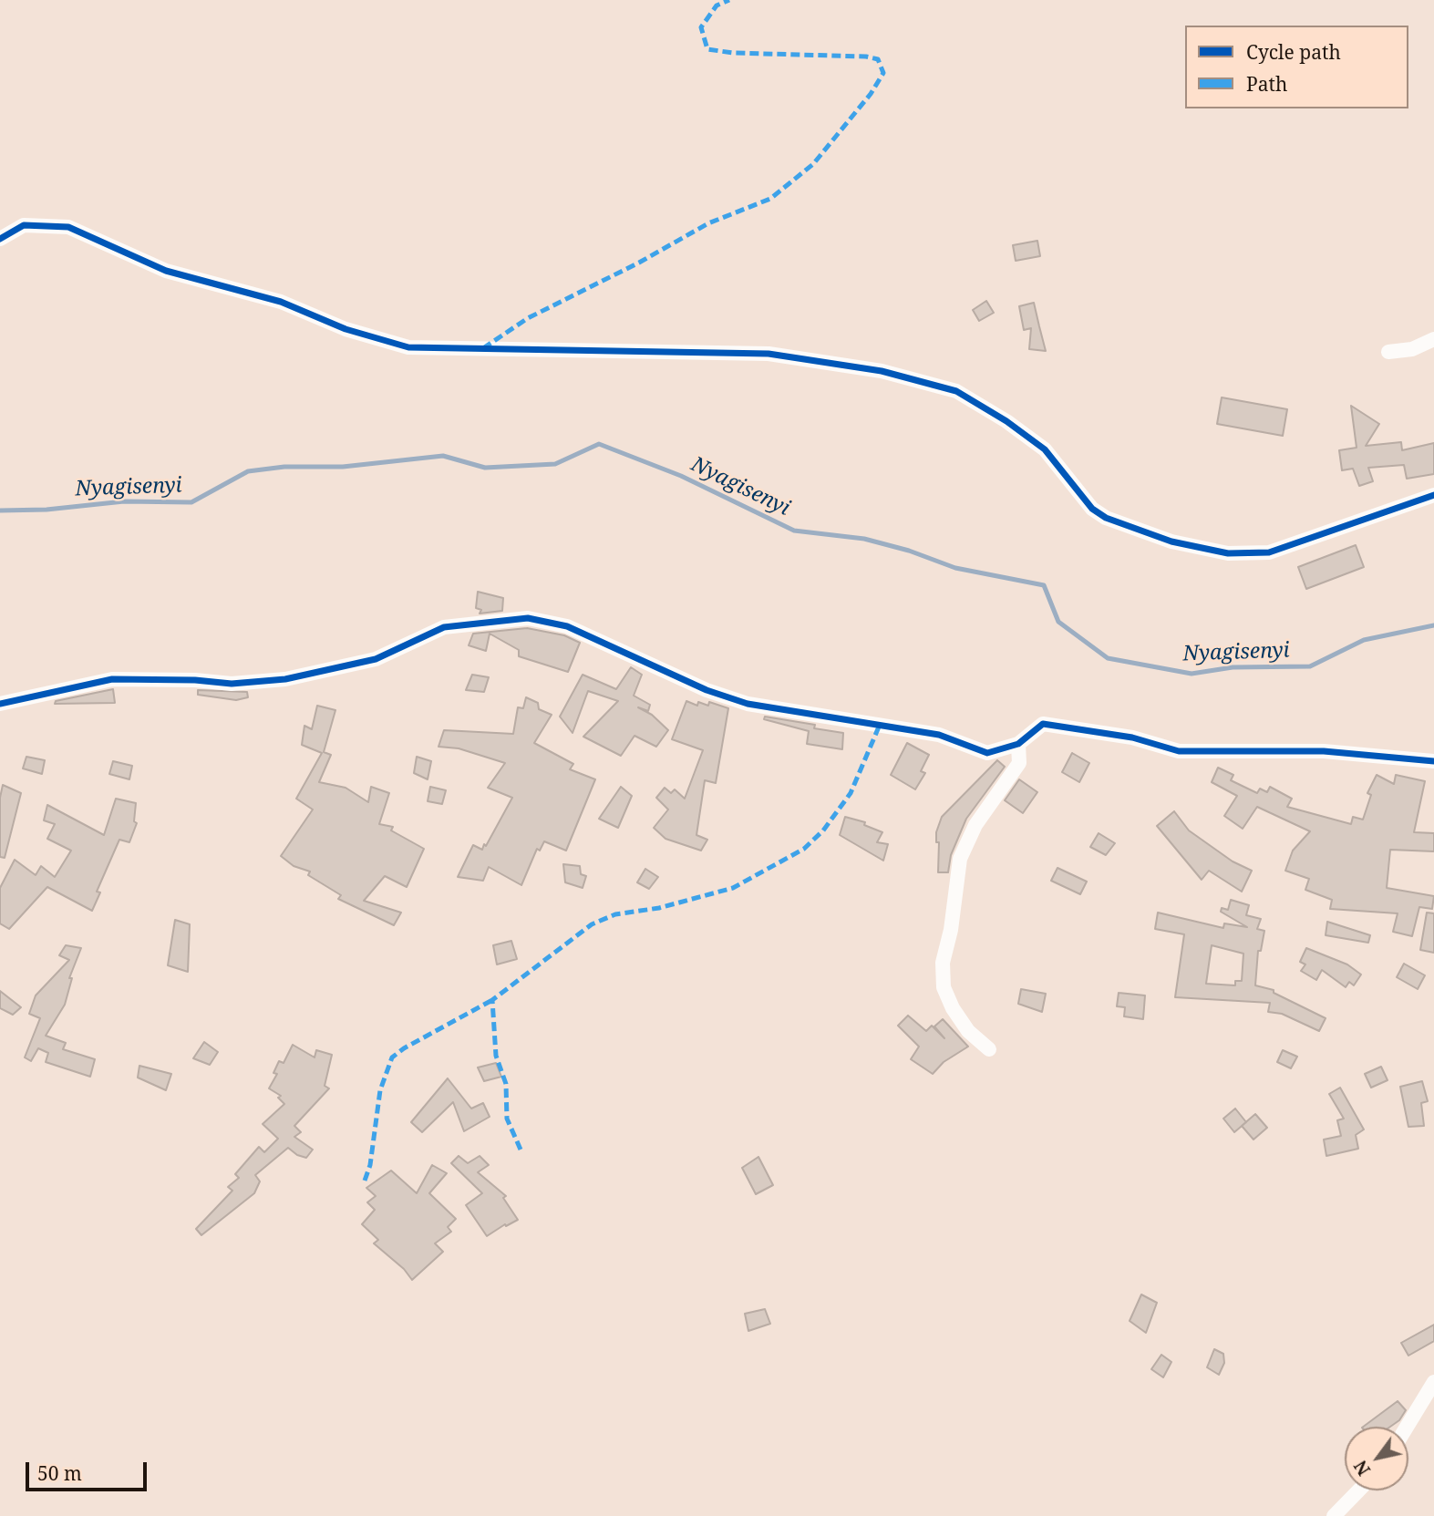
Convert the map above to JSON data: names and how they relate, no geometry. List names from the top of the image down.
{
  "water": ["Nyagisenyi"],
  "legend": ["Cycle path", "Path"],
  "scale_bar": "50 m",
  "north": "bottom left"
}
